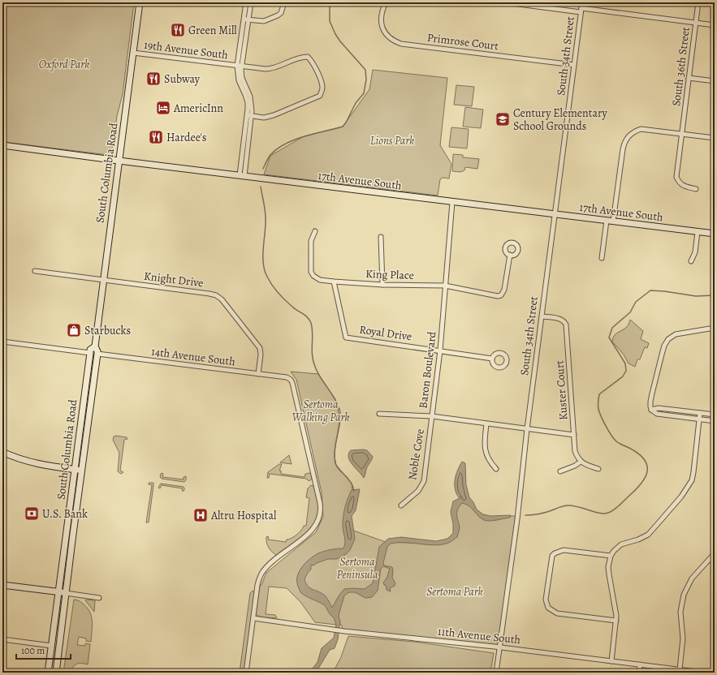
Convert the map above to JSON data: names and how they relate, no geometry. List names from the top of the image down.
{
  "streets": {
    "main road": ["South Columbia Road", "17th Avenue South"],
    "street": [
      "Primrose Court",
      "19th Avenue South",
      "South 34th Street",
      "South 36th Street",
      "King Place",
      "Knight Drive",
      "Royal Drive",
      "14th Avenue South",
      "Baron Boulevard",
      "Kuster Court",
      "Noble Cove",
      "11th Avenue South"
    ]
  },
  "crossings": [
    ["Primrose Court", "South 34th Street"],
    ["19th Avenue South", "South Columbia Road"],
    ["South 34th Street", "17th Avenue South"],
    ["South 34th Street", "Baron Boulevard"],
    ["South 34th Street", "Kuster Court"],
    ["South 34th Street", "11th Avenue South"],
    ["South Columbia Road", "17th Avenue South"],
    ["South Columbia Road", "Knight Drive"],
    ["South Columbia Road", "14th Avenue South"],
    ["17th Avenue South", "Baron Boulevard"],
    ["King Place", "Royal Drive"],
    ["King Place", "Baron Boulevard"],
    ["Knight Drive", "14th Avenue South"],
    ["Royal Drive", "Baron Boulevard"],
    ["14th Avenue South", "11th Avenue South"],
    ["Baron Boulevard", "Kuster Court"],
    ["Baron Boulevard", "Noble Cove"]
  ],
  "parks": [
    "Oxford Park",
    "Lions Park",
    "Sertoma Walking Park",
    "Sertoma Peninsula",
    "Sertoma Park"
  ],
  "places": {
    "restaurant": ["Green Mill", "Subway", "Hardee's"],
    "hotel": ["AmericInn"],
    "school or university": ["Century Elementary School Grounds"],
    "shop": ["Starbucks"],
    "bank": ["U.S. Bank"],
    "hospital": ["Altru Hospital"]
  },
  "scale_bar": "100 m"
}
